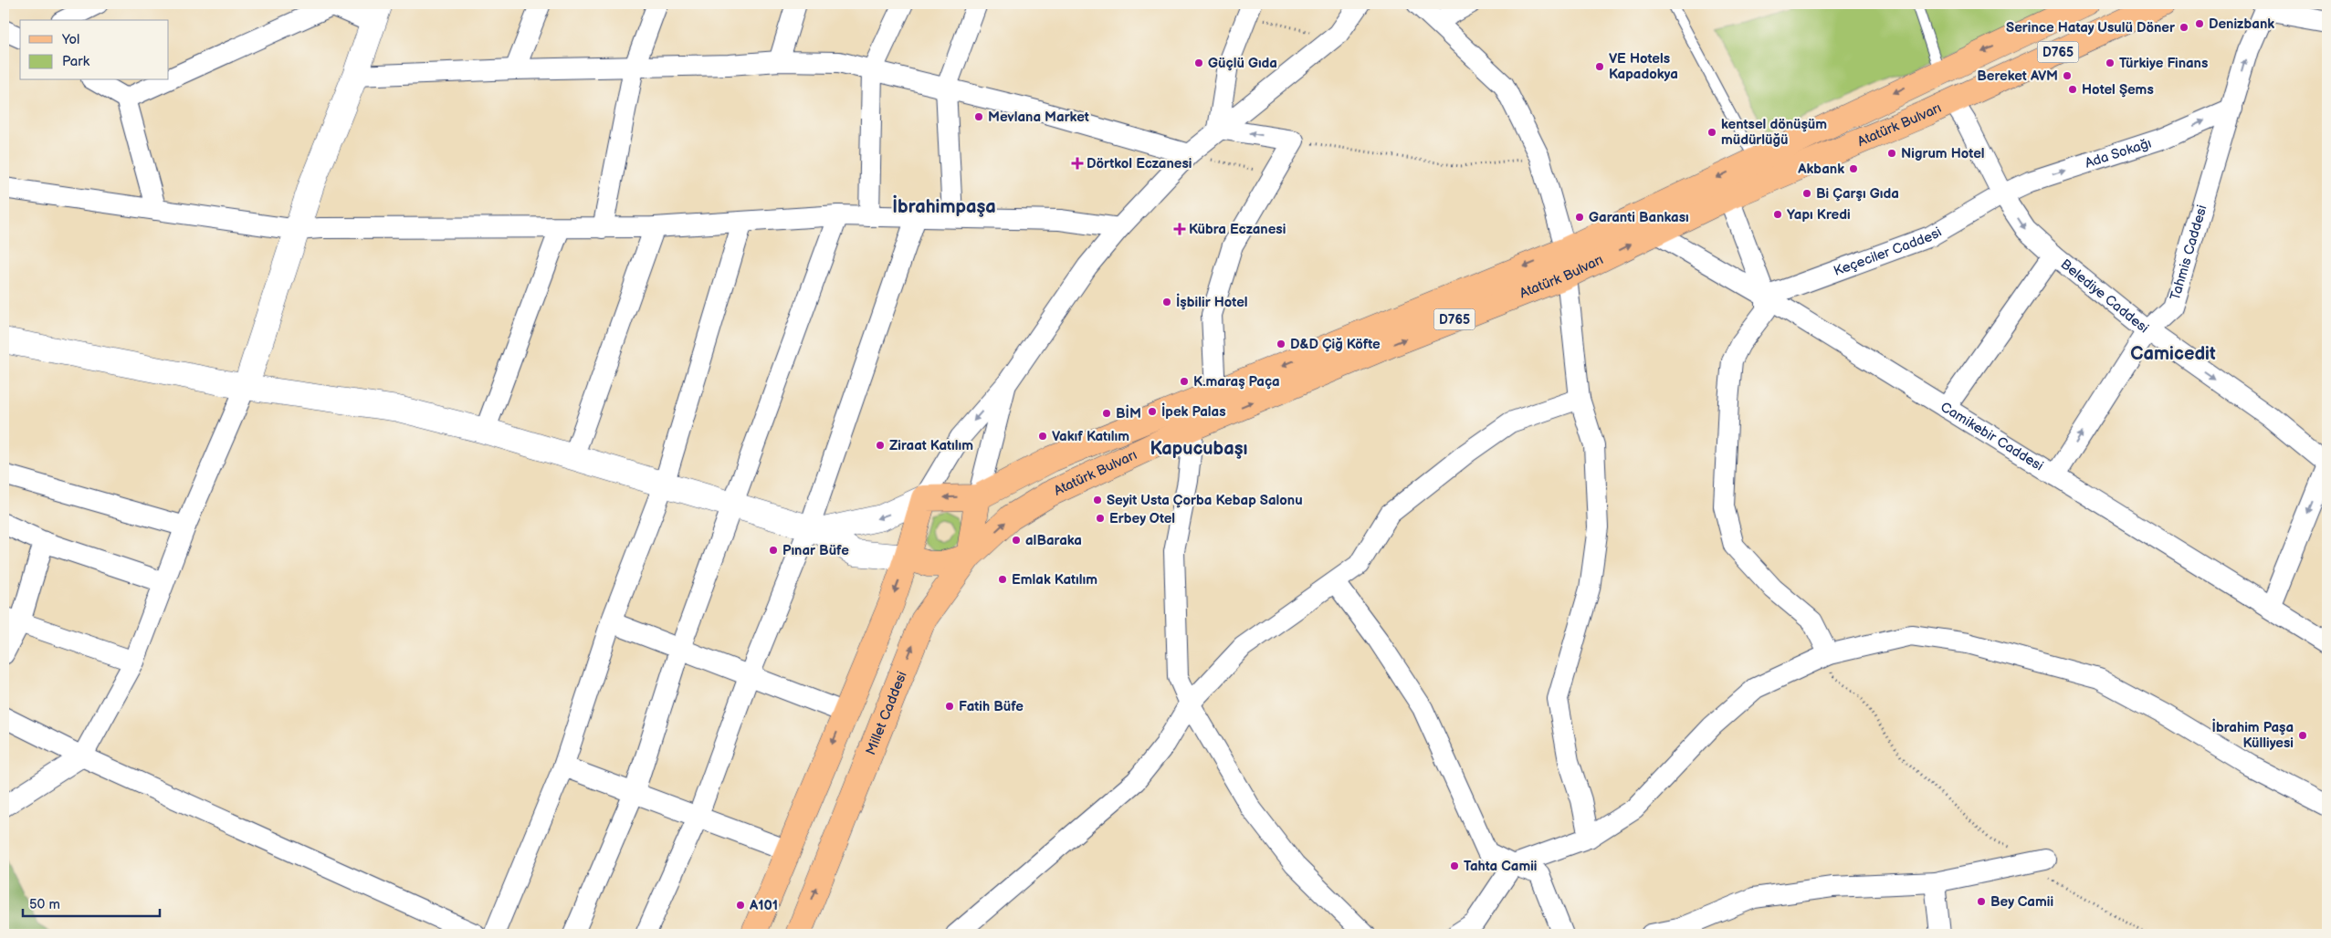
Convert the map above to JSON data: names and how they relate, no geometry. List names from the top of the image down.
{
  "streets": {
    "main road": ["D765", "Atatürk Bulvarı", "Millet Caddesi"],
    "street": [
      "Ada Sokağı",
      "Keçeciler Caddesi",
      "Tahmis Caddesi",
      "Belediye Caddesi",
      "Camikebir Caddesi"
    ]
  },
  "crossings": [
    ["Atatürk Bulvarı", "Belediye Caddesi"],
    ["Atatürk Bulvarı", "Camikebir Caddesi"],
    ["Atatürk Bulvarı", "Millet Caddesi"],
    ["Ada Sokağı", "Keçeciler Caddesi"],
    ["Ada Sokağı", "Tahmis Caddesi"],
    ["Ada Sokağı", "Belediye Caddesi"],
    ["Keçeciler Caddesi", "Belediye Caddesi"],
    ["Keçeciler Caddesi", "Camikebir Caddesi"],
    ["Tahmis Caddesi", "Belediye Caddesi"],
    ["Tahmis Caddesi", "Camikebir Caddesi"]
  ],
  "one_way": ["Ada Sokağı", "Belediye Caddesi"],
  "districts": ["İbrahimpaşa", "Camicedit", "Kapucubaşı"],
  "places": {
    "other": [
      "Denizbank",
      "Serince Hatay Usulü Döner",
      "Güçlü Gıda",
      "Türkiye Finans",
      "VE Hotels Kapadokya",
      "Bereket AVM",
      "Hotel Şems",
      "Mevlana Market",
      "kentsel dönüşüm müdürlüğü",
      "Nigrum Hotel",
      "Akbank",
      "Bi Çarşı Gıda",
      "Yapı Kredi",
      "Garanti Bankası",
      "İşbilir Hotel",
      "D&D Çiğ Köfte",
      "K.maraş Paça",
      "İpek Palas",
      "BİM",
      "Vakıf Katılım",
      "Ziraat Katılım",
      "Seyit Usta Çorba Kebap Salonu",
      "Erbey Otel",
      "alBaraka",
      "Pınar Büfe",
      "Emlak Katılım",
      "Fatih Büfe",
      "İbrahim Paşa Külliyesi",
      "Tahta Camii",
      "Bey Camii",
      "A101"
    ],
    "health": ["Dörtkol Eczanesi", "Kübra Eczanesi"]
  },
  "legend": ["Yol", "Park"],
  "scale_bar": "50 m"
}
